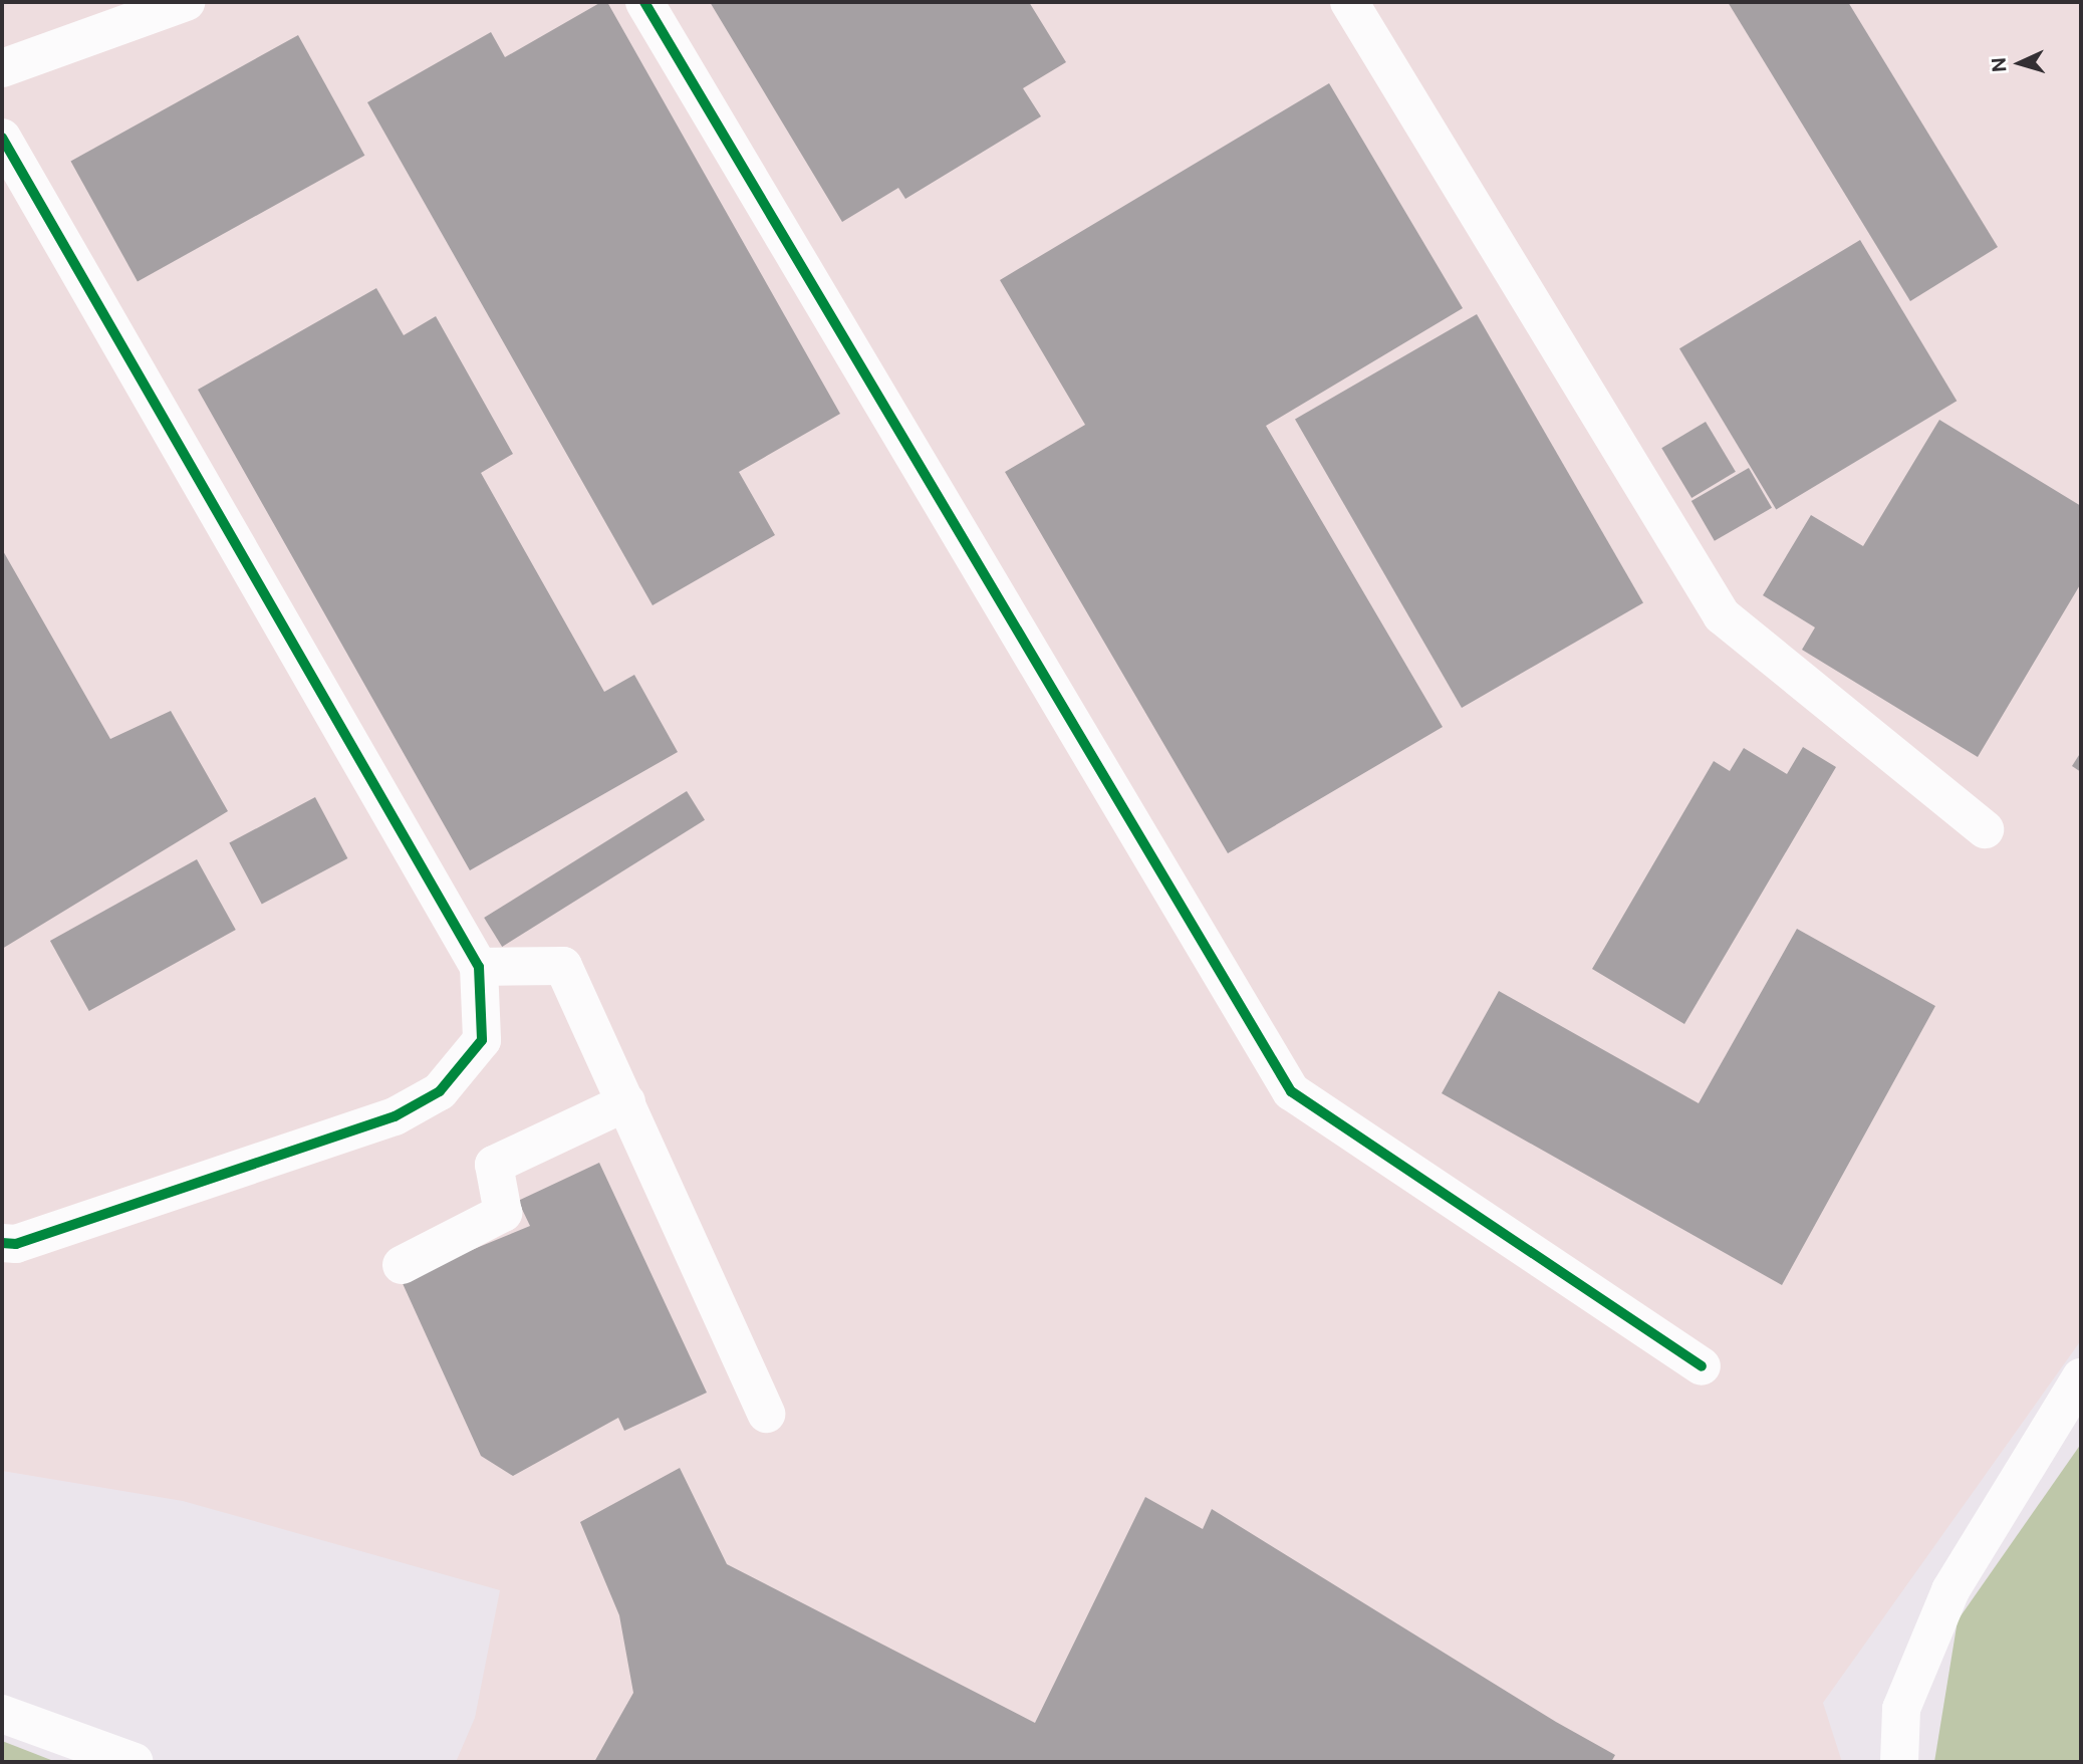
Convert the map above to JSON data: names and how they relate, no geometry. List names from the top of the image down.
{
  "north": "left"
}
